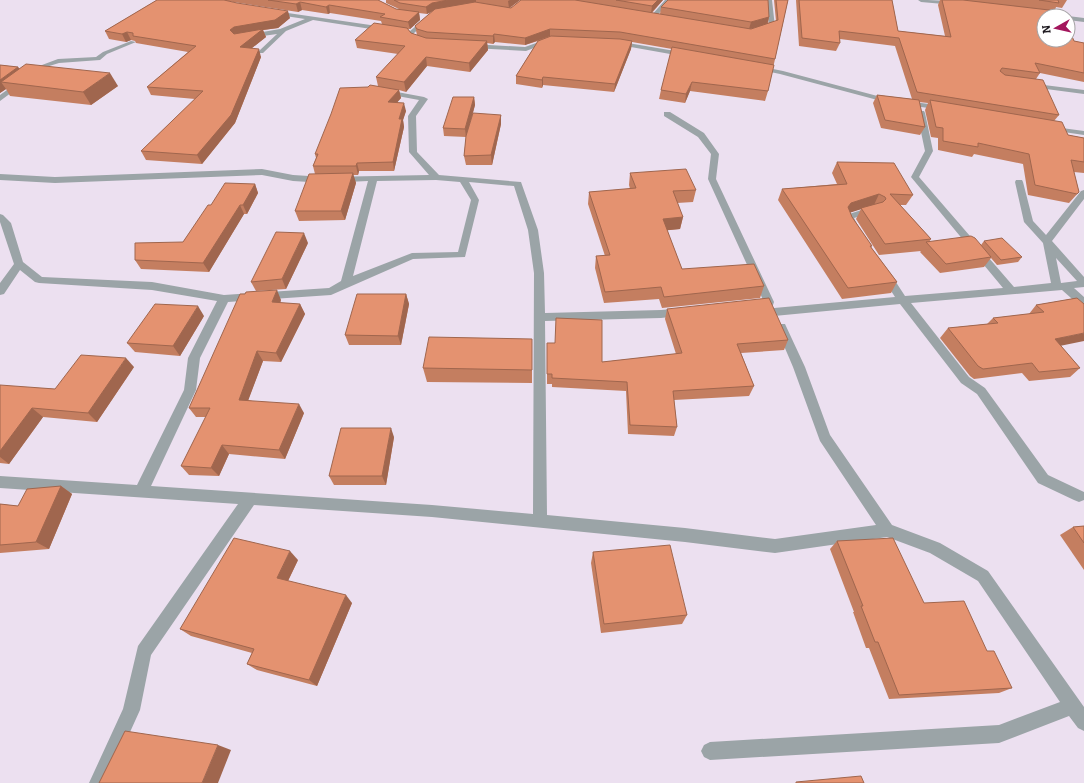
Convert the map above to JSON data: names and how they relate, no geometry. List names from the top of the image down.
{
  "north": "left"
}
